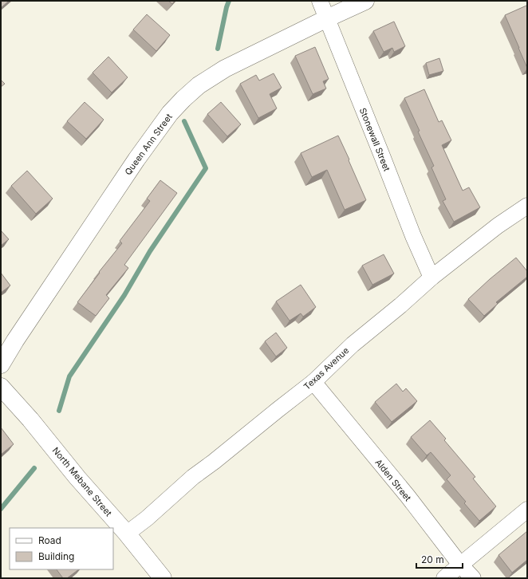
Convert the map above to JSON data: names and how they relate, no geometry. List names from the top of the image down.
{
  "streets": {
    "street": [
      "Stonewall Street",
      "Queen Ann Street",
      "Texas Avenue",
      "Alden Street",
      "North Mebane Street"
    ]
  },
  "crossings": [
    ["Stonewall Street", "Queen Ann Street"],
    ["Stonewall Street", "Texas Avenue"],
    ["Texas Avenue", "Alden Street"],
    ["Texas Avenue", "North Mebane Street"]
  ],
  "legend": ["Road", "Building"],
  "scale_bar": "20 m"
}
